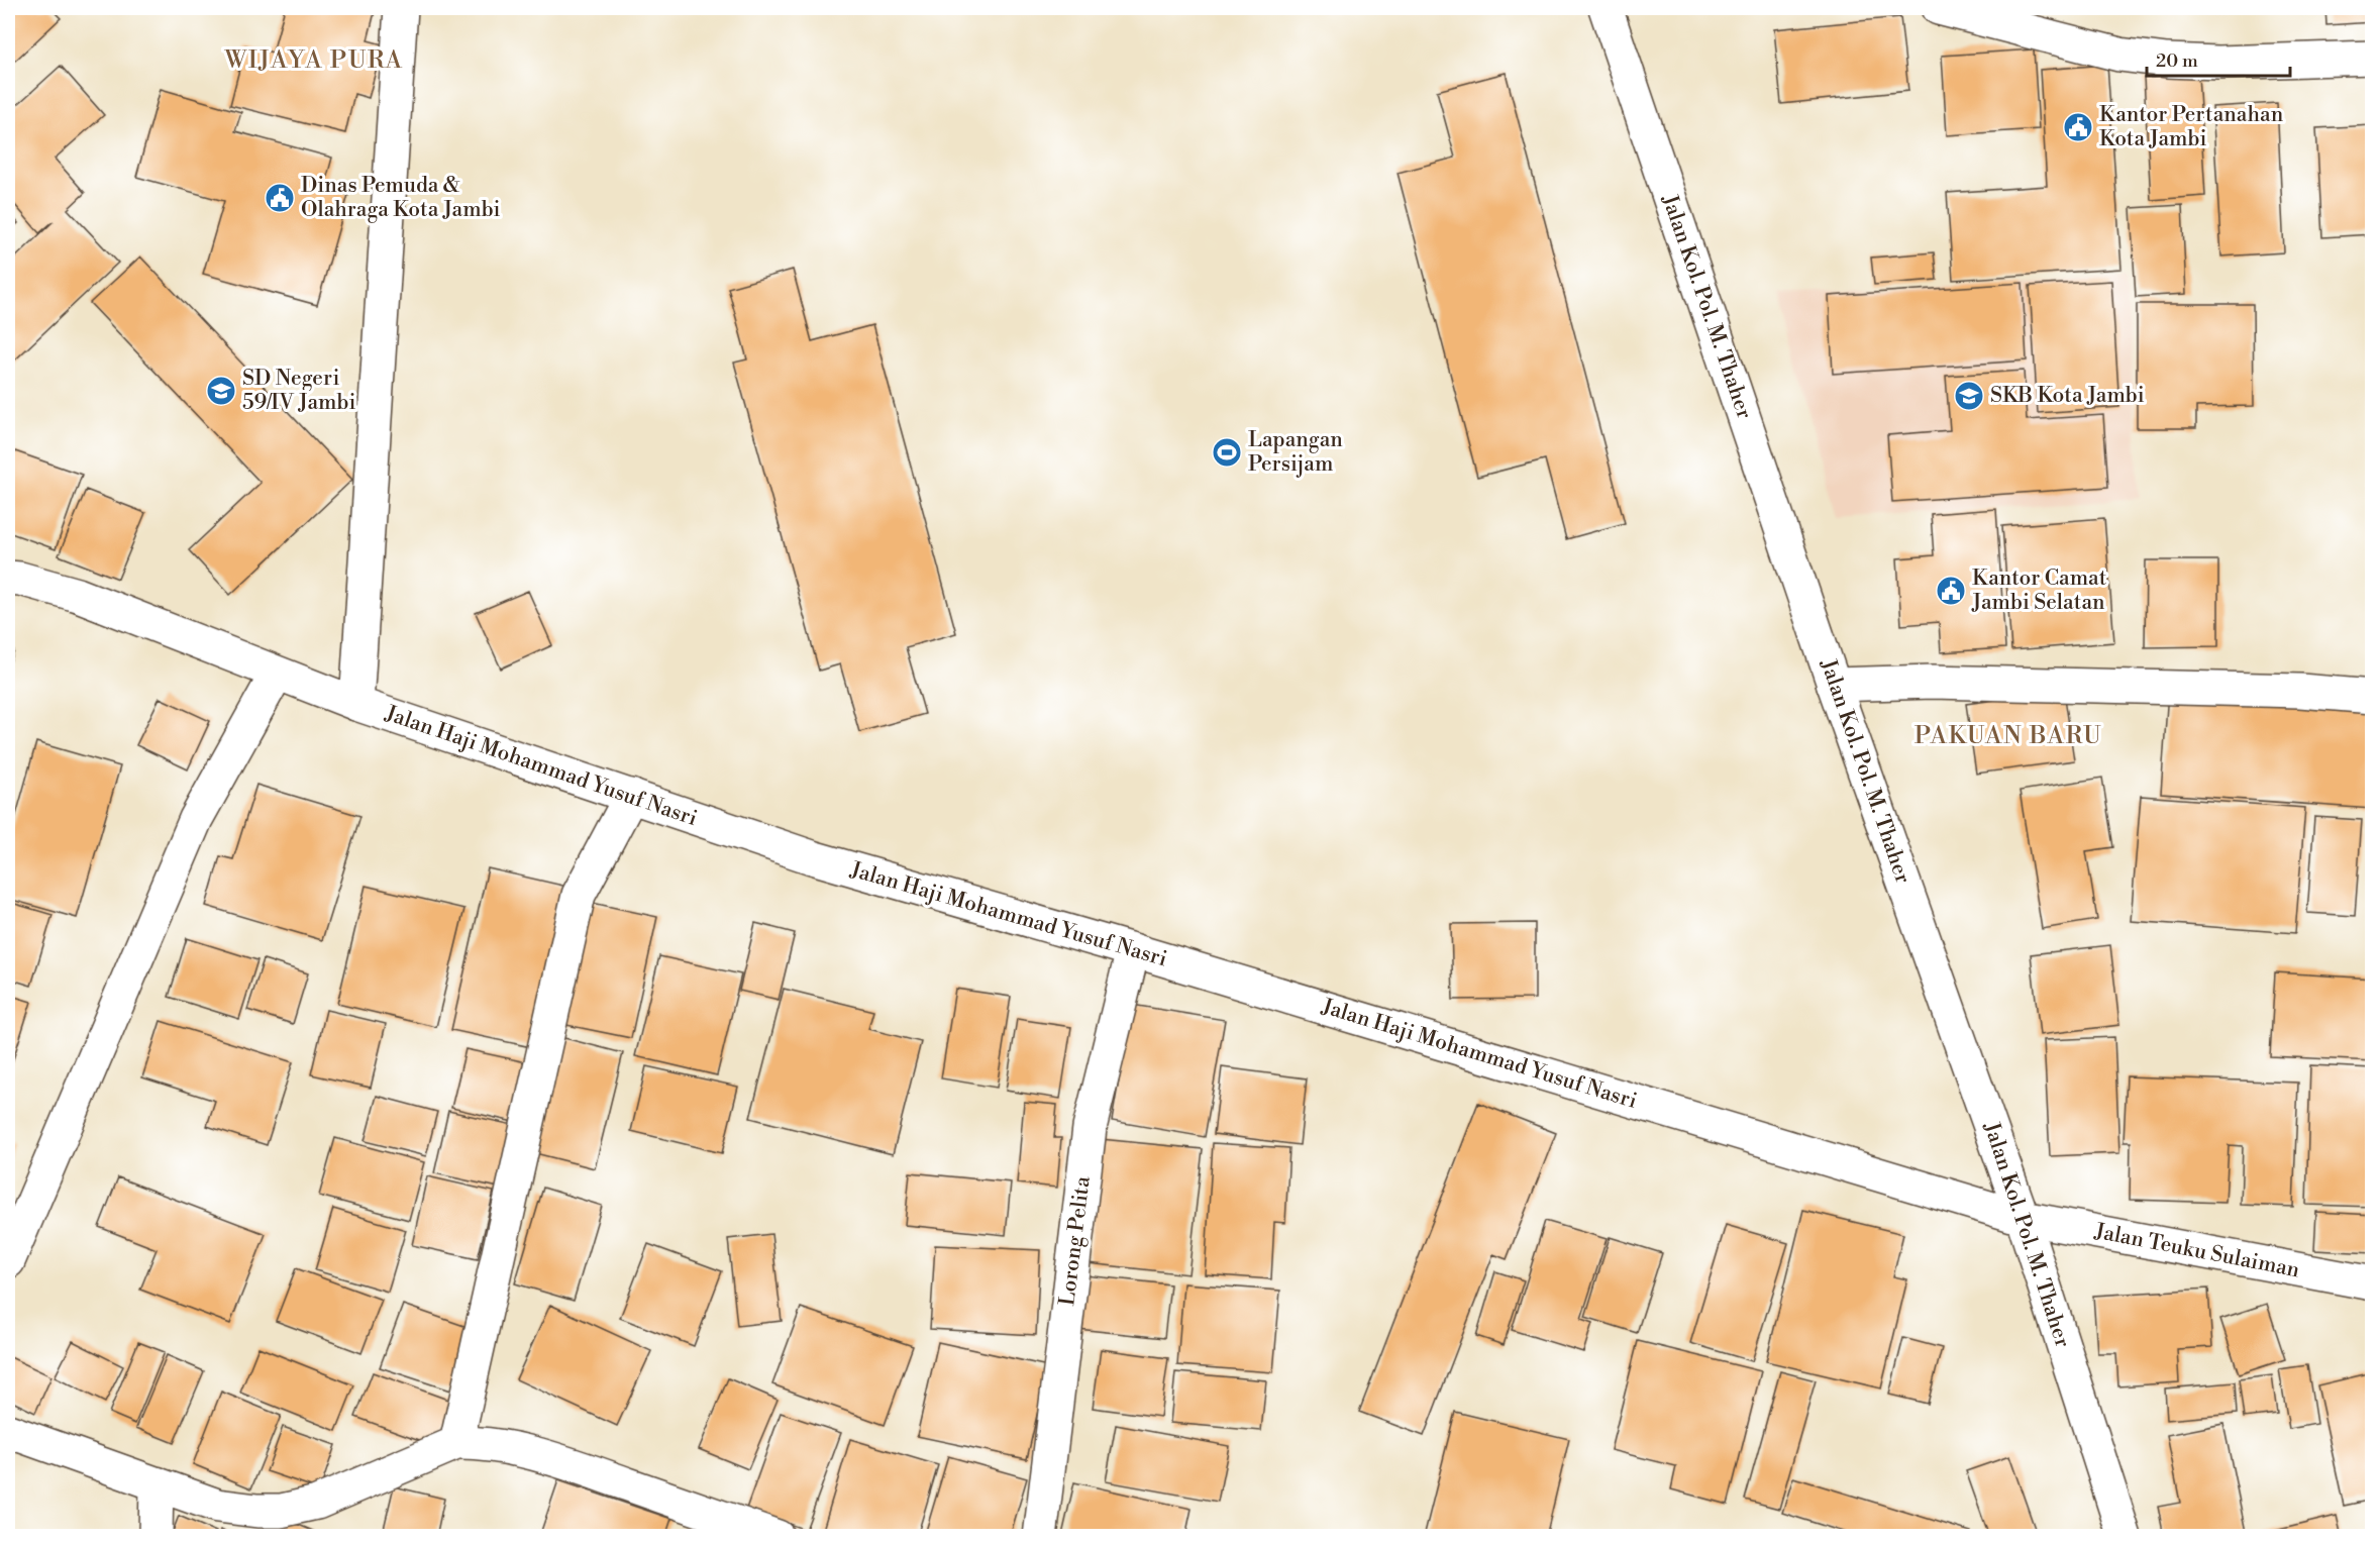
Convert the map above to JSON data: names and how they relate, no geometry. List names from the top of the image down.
{
  "streets": {
    "street": [
      "Jalan Kol. Pol. M. Thaher",
      "Jalan Haji Mohammad Yusuf Nasri",
      "Lorong Pelita",
      "Jalan Teuku Sulaiman"
    ]
  },
  "crossings": [
    ["Jalan Kol. Pol. M. Thaher", "Jalan Haji Mohammad Yusuf Nasri"],
    ["Jalan Kol. Pol. M. Thaher", "Jalan Teuku Sulaiman"],
    ["Jalan Haji Mohammad Yusuf Nasri", "Lorong Pelita"],
    ["Jalan Haji Mohammad Yusuf Nasri", "Jalan Teuku Sulaiman"]
  ],
  "districts": ["WIJAYA PURA", "PAKUAN BARU"],
  "places": {
    "public building": ["Kantor Pertanahan Kota Jambi", "Dinas Pemuda & Olahraga Kota Jambi", "Kantor Camat Jambi Selatan"],
    "school or university": ["SD Negeri 59/IV Jambi", "SKB Kota Jambi"],
    "sports": ["Lapangan Persijam"]
  },
  "scale_bar": "20 m"
}
